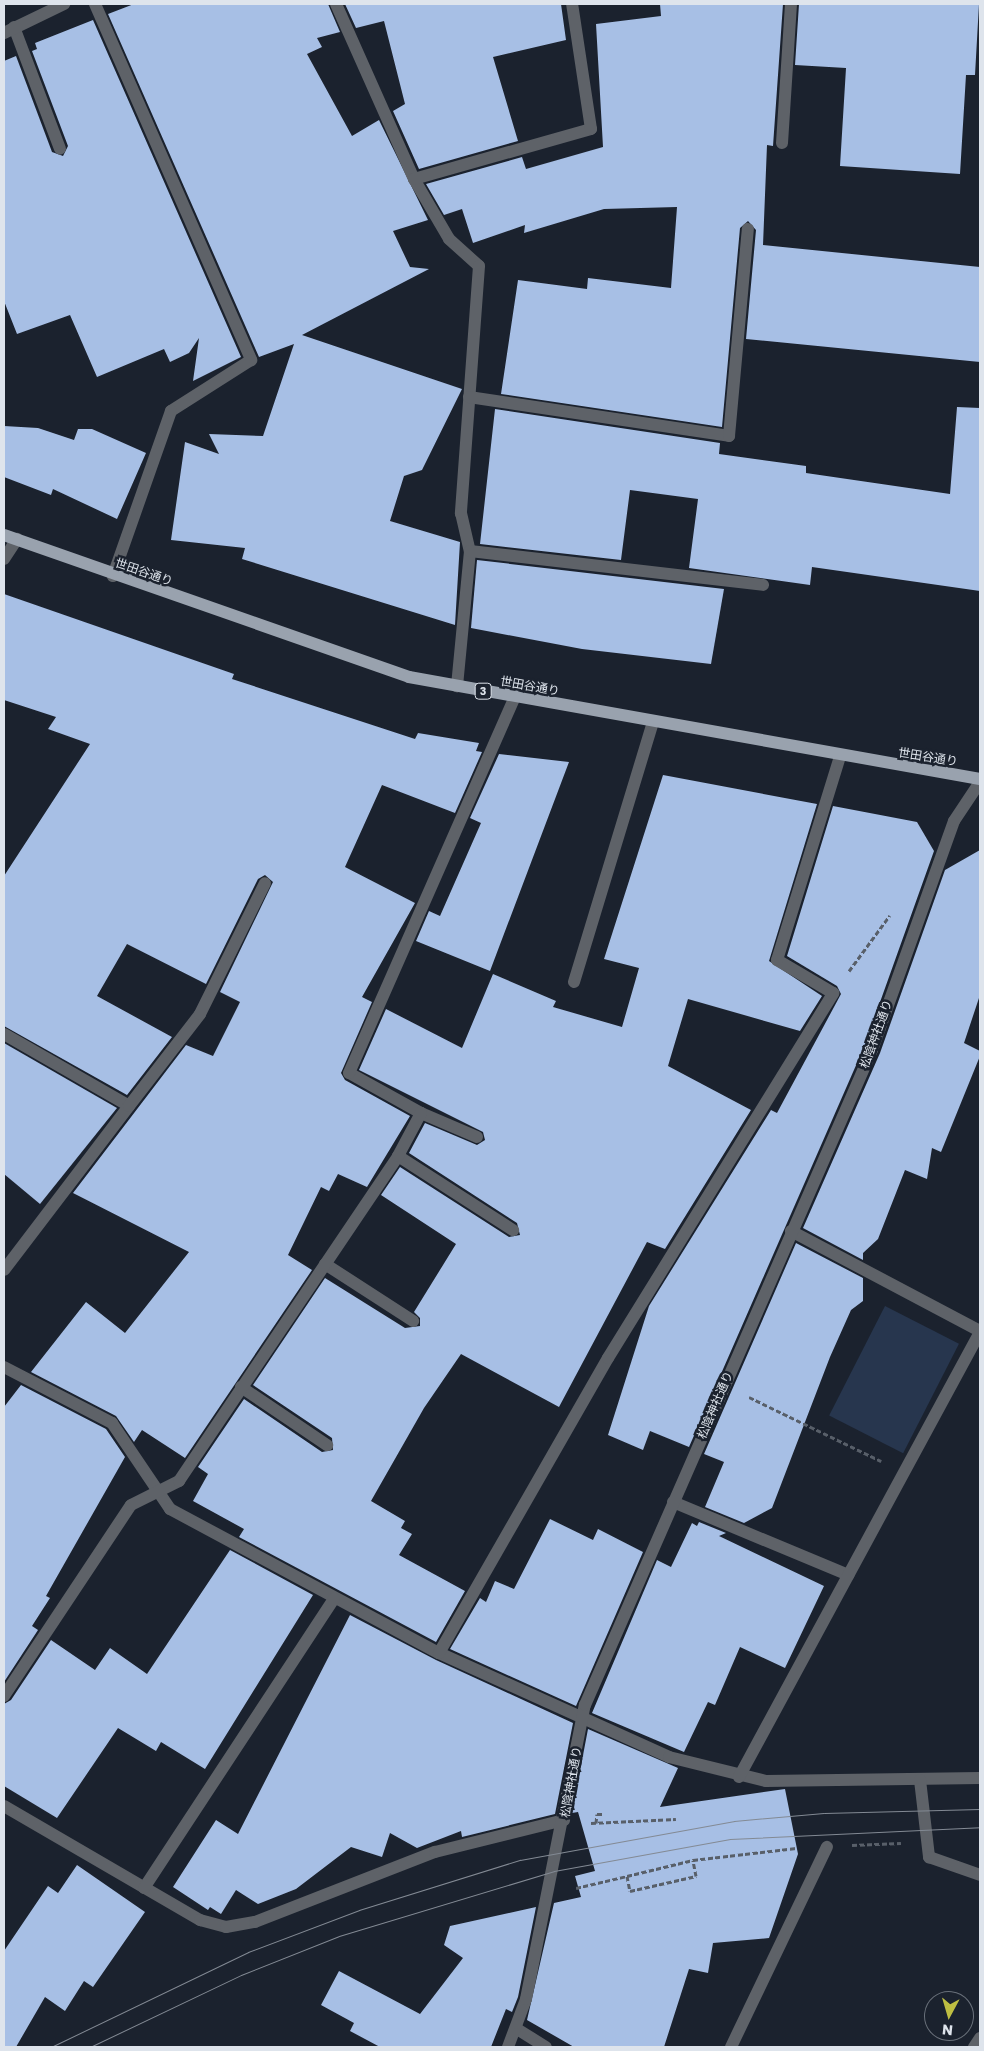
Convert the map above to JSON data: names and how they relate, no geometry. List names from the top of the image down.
{
  "streets": {
    "main road": ["世田谷通り", "3"],
    "street": ["松陰神社通り"]
  },
  "crossings": [
    ["世田谷通り", "松陰神社通り"]
  ],
  "north": "bottom"
}
